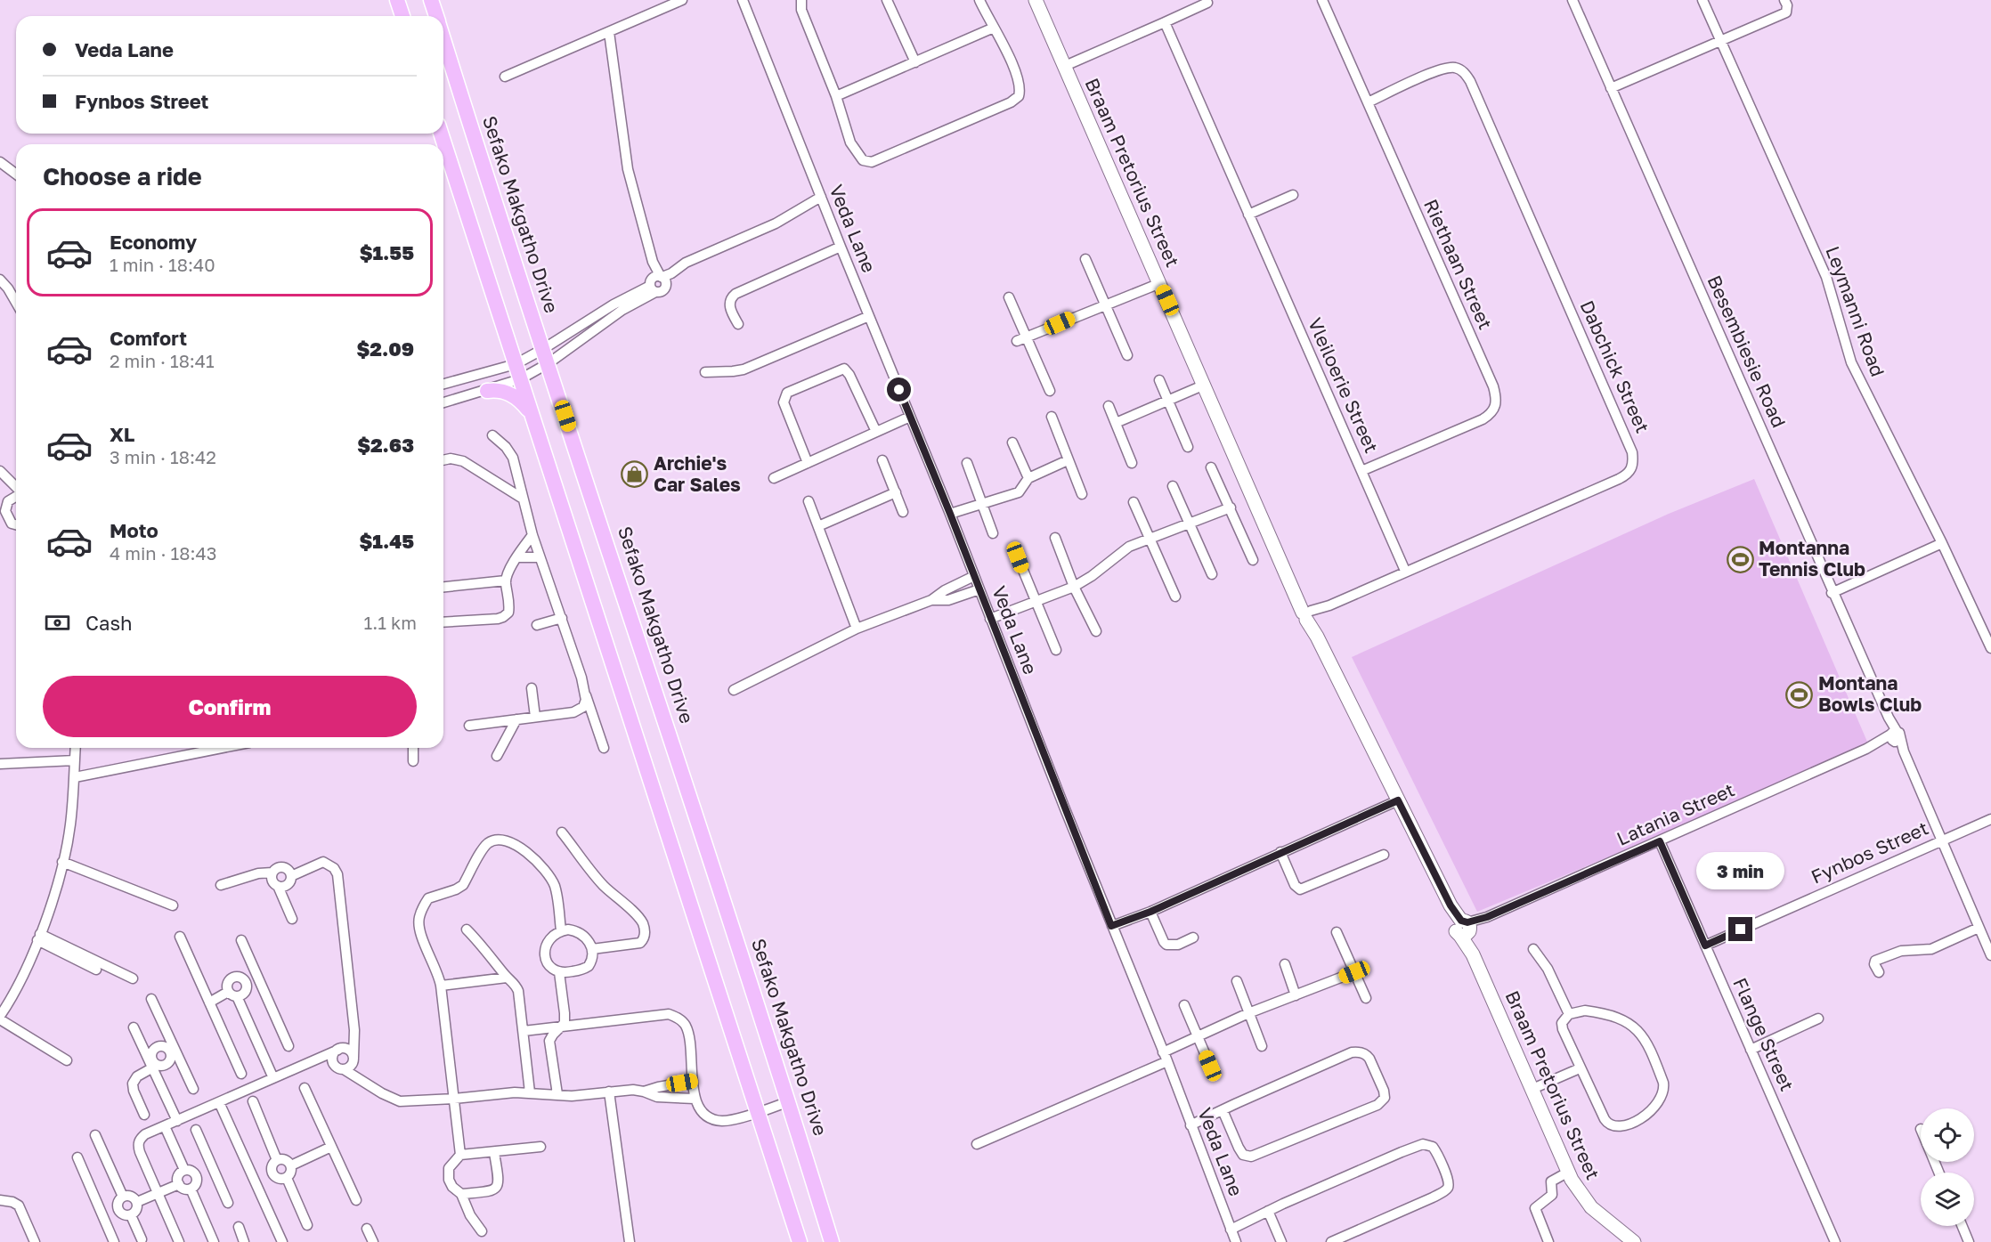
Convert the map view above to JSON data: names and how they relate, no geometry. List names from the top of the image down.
{
  "streets": {
    "main road": ["Sefako Makgatho Drive"],
    "street": [
      "Braam Pretorius Street",
      "Veda Lane",
      "Riethaan Street",
      "Leymanni Road",
      "Besembiesie Road",
      "Dabchick Street",
      "Vleiloerie Street",
      "Latania Street",
      "Fynbos Street",
      "Flange Street"
    ]
  },
  "crossings": [
    ["Braam Pretorius Street", "Dabchick Street"],
    ["Braam Pretorius Street", "Latania Street"],
    ["Riethaan Street", "Dabchick Street"],
    ["Riethaan Street", "Vleiloerie Street"],
    ["Besembiesie Road", "Latania Street"],
    ["Besembiesie Road", "Fynbos Street"],
    ["Dabchick Street", "Vleiloerie Street"],
    ["Latania Street", "Flange Street"],
    ["Fynbos Street", "Flange Street"]
  ],
  "places": {
    "shop": ["Archie's Car Sales"],
    "sports": ["Montanna Tennis Club", "Montana Bowls Club"]
  },
  "page": {
    "banner": ["Veda Lane", "Fynbos Street"],
    "heading": "Choose a ride",
    "list": [
      {
        "name": "Economy",
        "note": "1 min · 18:40",
        "value": "$1.55"
      },
      {
        "name": "Comfort",
        "note": "2 min · 18:41",
        "value": "$2.09"
      },
      {
        "name": "XL",
        "note": "3 min · 18:42",
        "value": "$2.63"
      },
      {
        "name": "Moto",
        "note": "4 min · 18:43",
        "value": "$1.45"
      }
    ],
    "pay": ["Cash", "1.1 km"],
    "buttons": "Confirm",
    "bubble": "3 min"
  }
}
